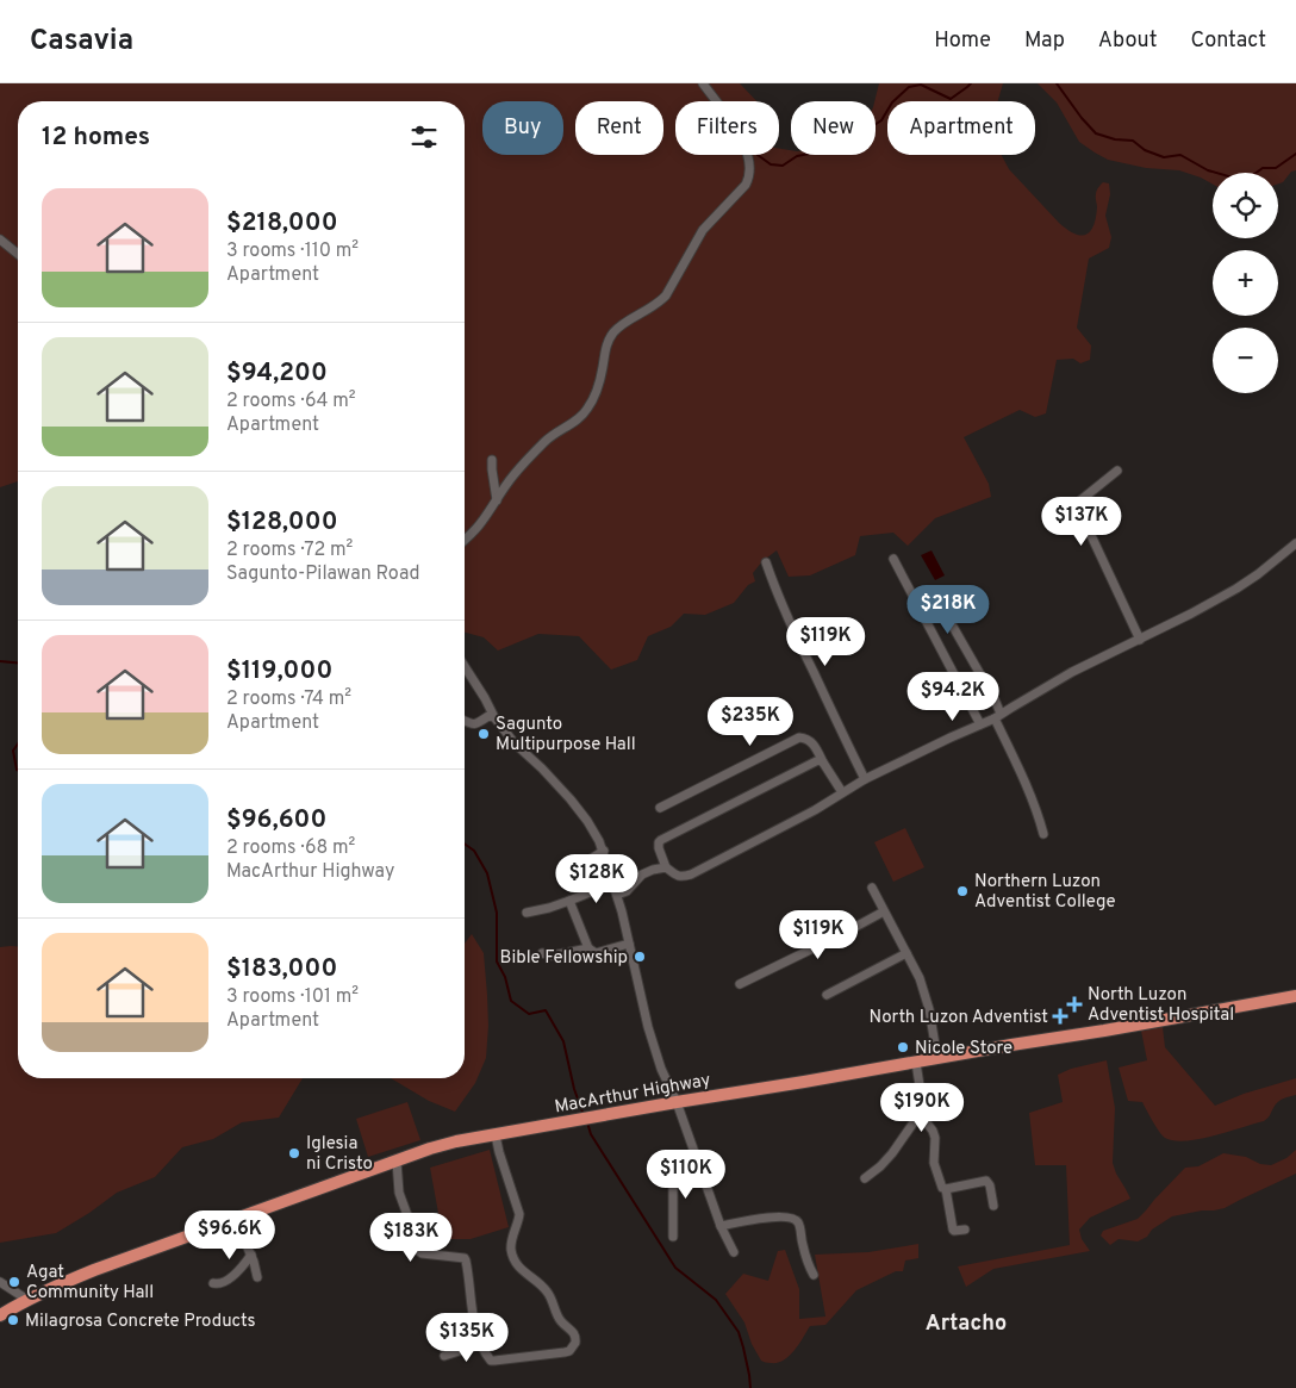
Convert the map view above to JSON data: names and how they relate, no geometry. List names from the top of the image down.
{
  "streets": {
    "highway": ["MacArthur Highway"]
  },
  "districts": ["Artacho"],
  "places": {
    "other": [
      "Sagunto Multipurpose Hall",
      "Northern Luzon Adventist College",
      "Bible Fellowship",
      "Nicole Store",
      "Iglesia ni Cristo",
      "Agat Community Hall",
      "Milagrosa Concrete Products"
    ],
    "health": ["North Luzon Adventist Hospital", "North Luzon Adventist"]
  },
  "page": {
    "header": "Casavia",
    "nav": [
      "Home",
      "Map",
      "About",
      "Contact"
    ],
    "chip": [
      "Buy",
      "Rent",
      "Filters",
      "New",
      "Apartment"
    ],
    "heading": "12 homes",
    "map_buttons": ["+", "−"],
    "list": [
      {
        "name": "$218,000",
        "note": "3 rooms · 110 m² · Apartment"
      },
      {
        "name": "$94,200",
        "note": "2 rooms · 64 m² · Apartment"
      },
      {
        "name": "$128,000",
        "note": "2 rooms · 72 m² · Sagunto-Pilawan Road"
      },
      {
        "name": "$119,000",
        "note": "2 rooms · 74 m² · Apartment"
      },
      {
        "name": "$96,600",
        "note": "2 rooms · 68 m² · MacArthur Highway"
      },
      {
        "name": "$183,000",
        "note": "3 rooms · 101 m² · Apartment"
      }
    ],
    "price": [
      "$137K",
      "$218K",
      "$119K",
      "$94.2K",
      "$235K",
      "$128K",
      "$119K",
      "$190K",
      "$110K",
      "$96.6K",
      "$183K",
      "$135K"
    ]
  }
}
